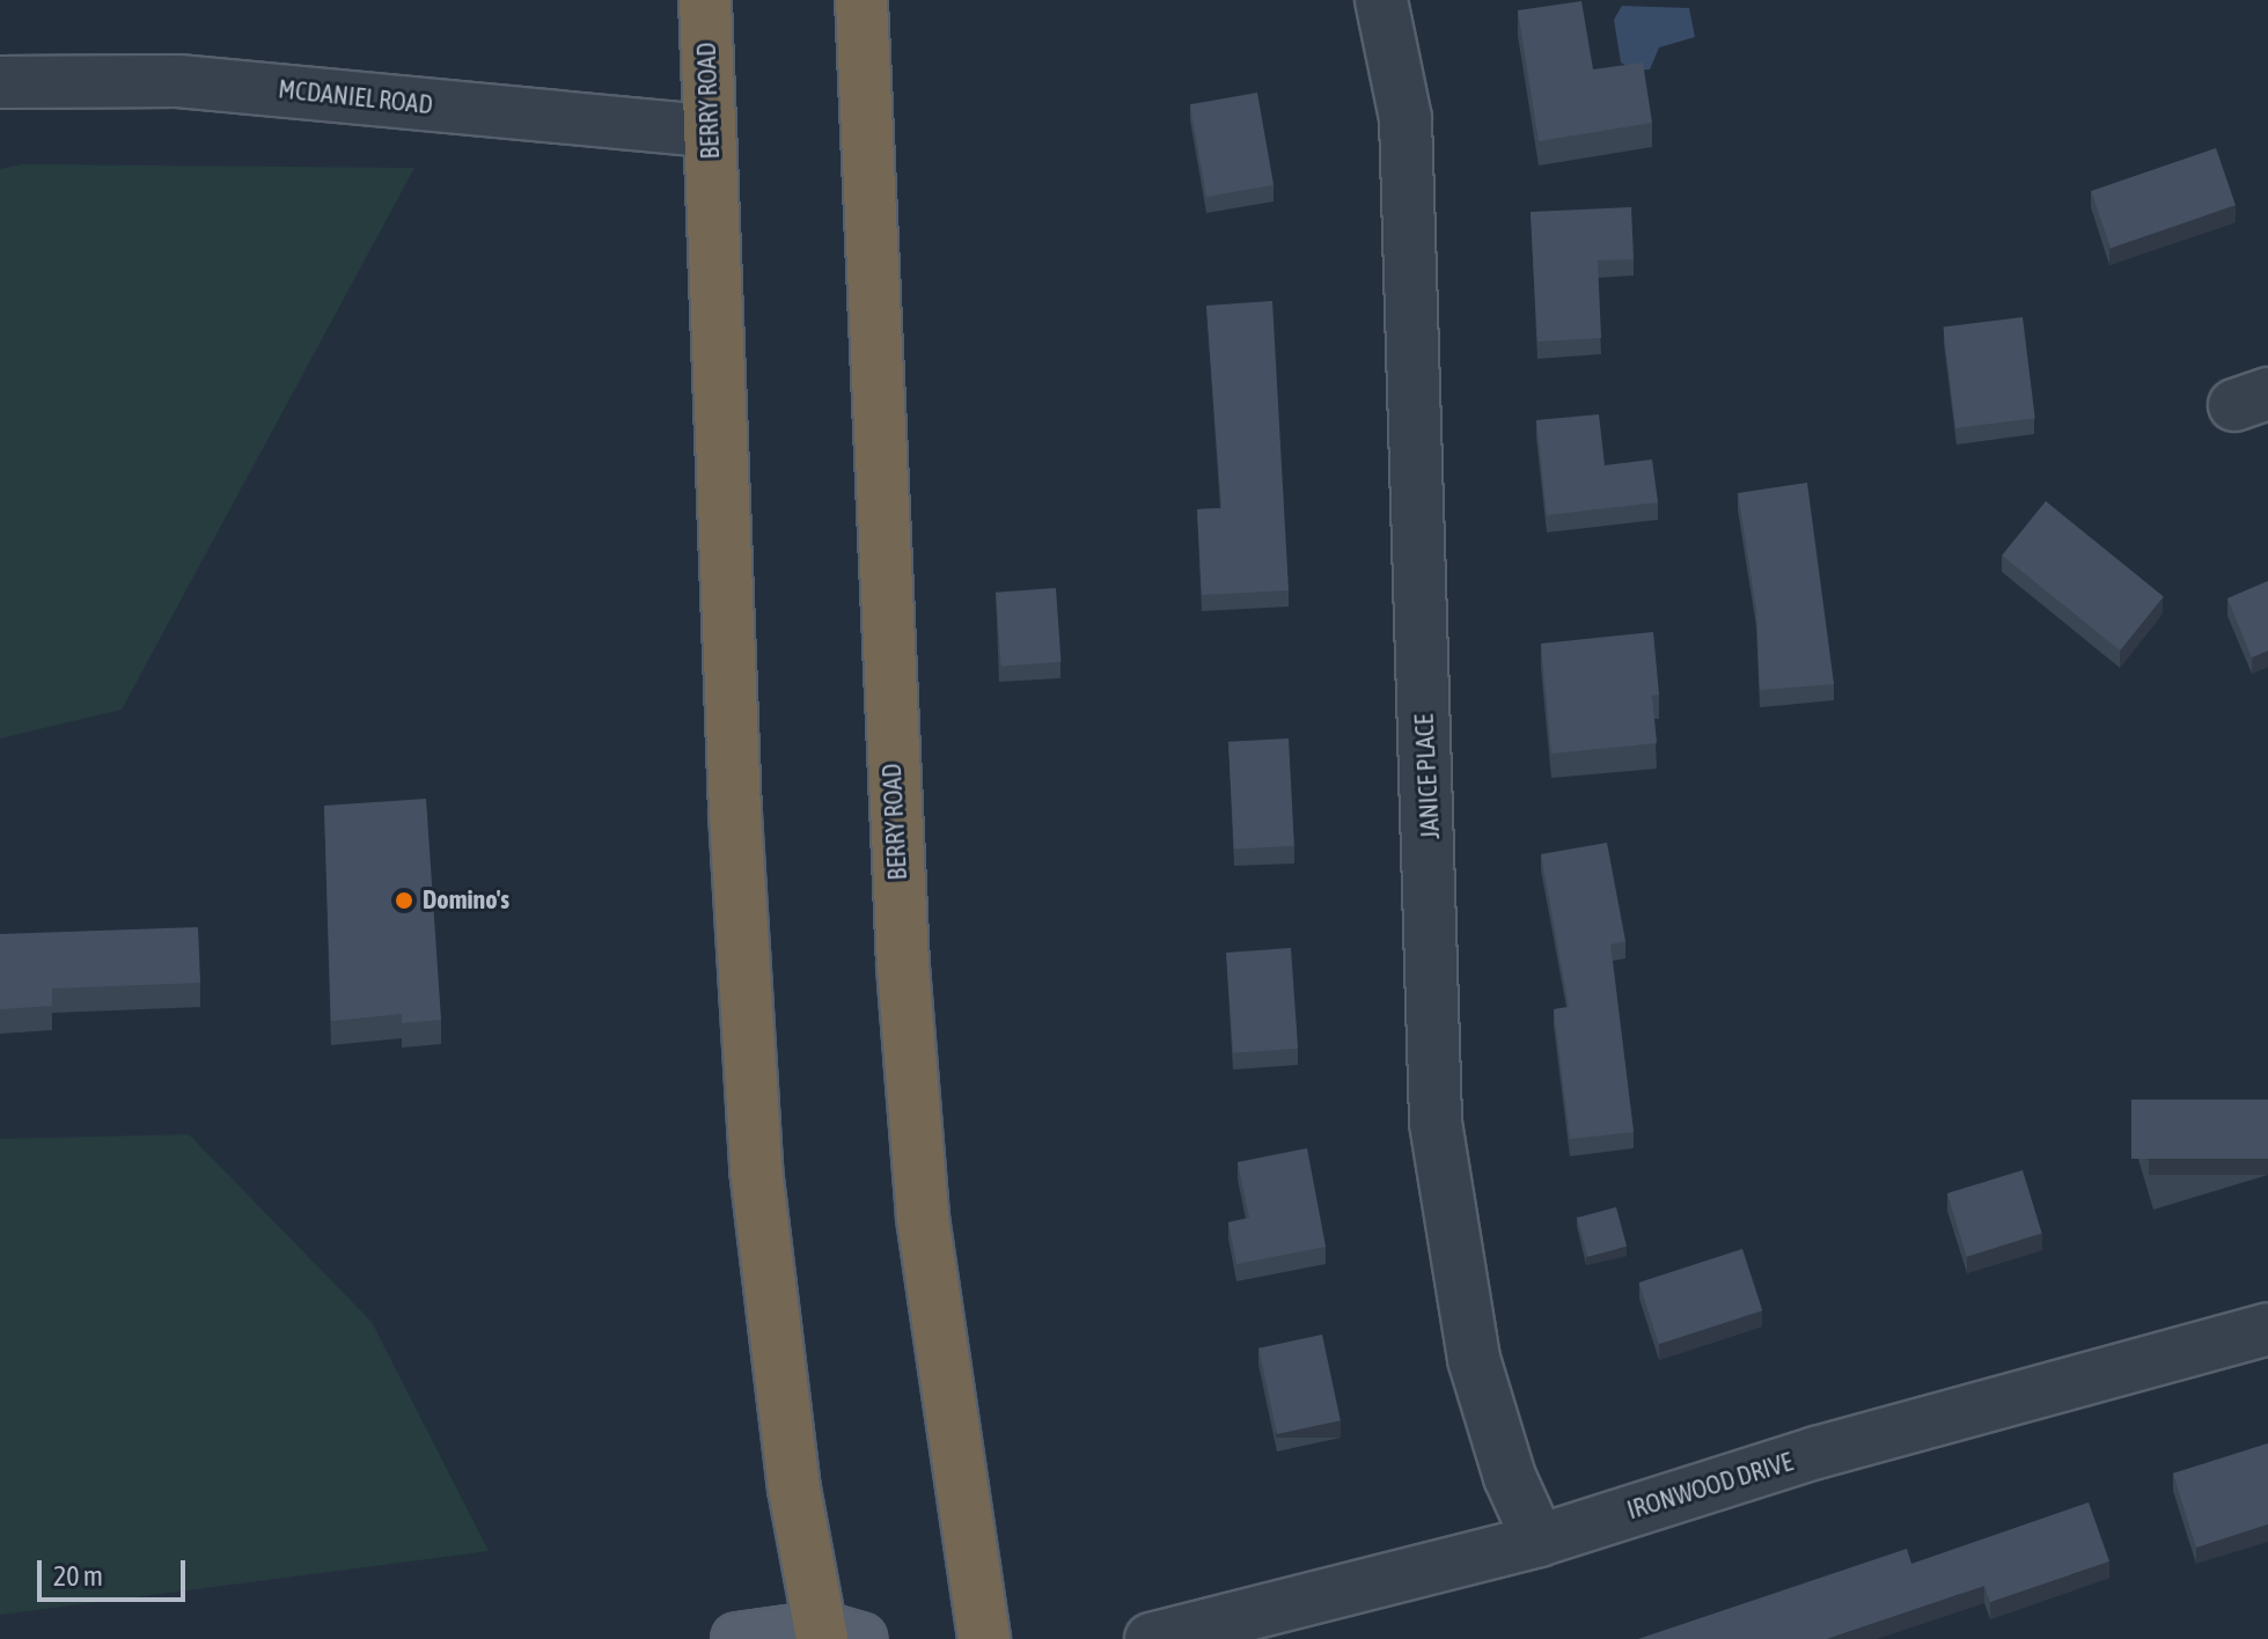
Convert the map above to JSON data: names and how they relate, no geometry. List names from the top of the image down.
{
  "streets": {
    "highway": ["BERRY ROAD"],
    "street": ["MCDANIEL ROAD", "JANICE PLACE", "IRONWOOD DRIVE"]
  },
  "crossings": [
    ["MCDANIEL ROAD", "BERRY ROAD"],
    ["JANICE PLACE", "IRONWOOD DRIVE"]
  ],
  "places": ["Domino's"],
  "scale_bar": "20 m"
}
